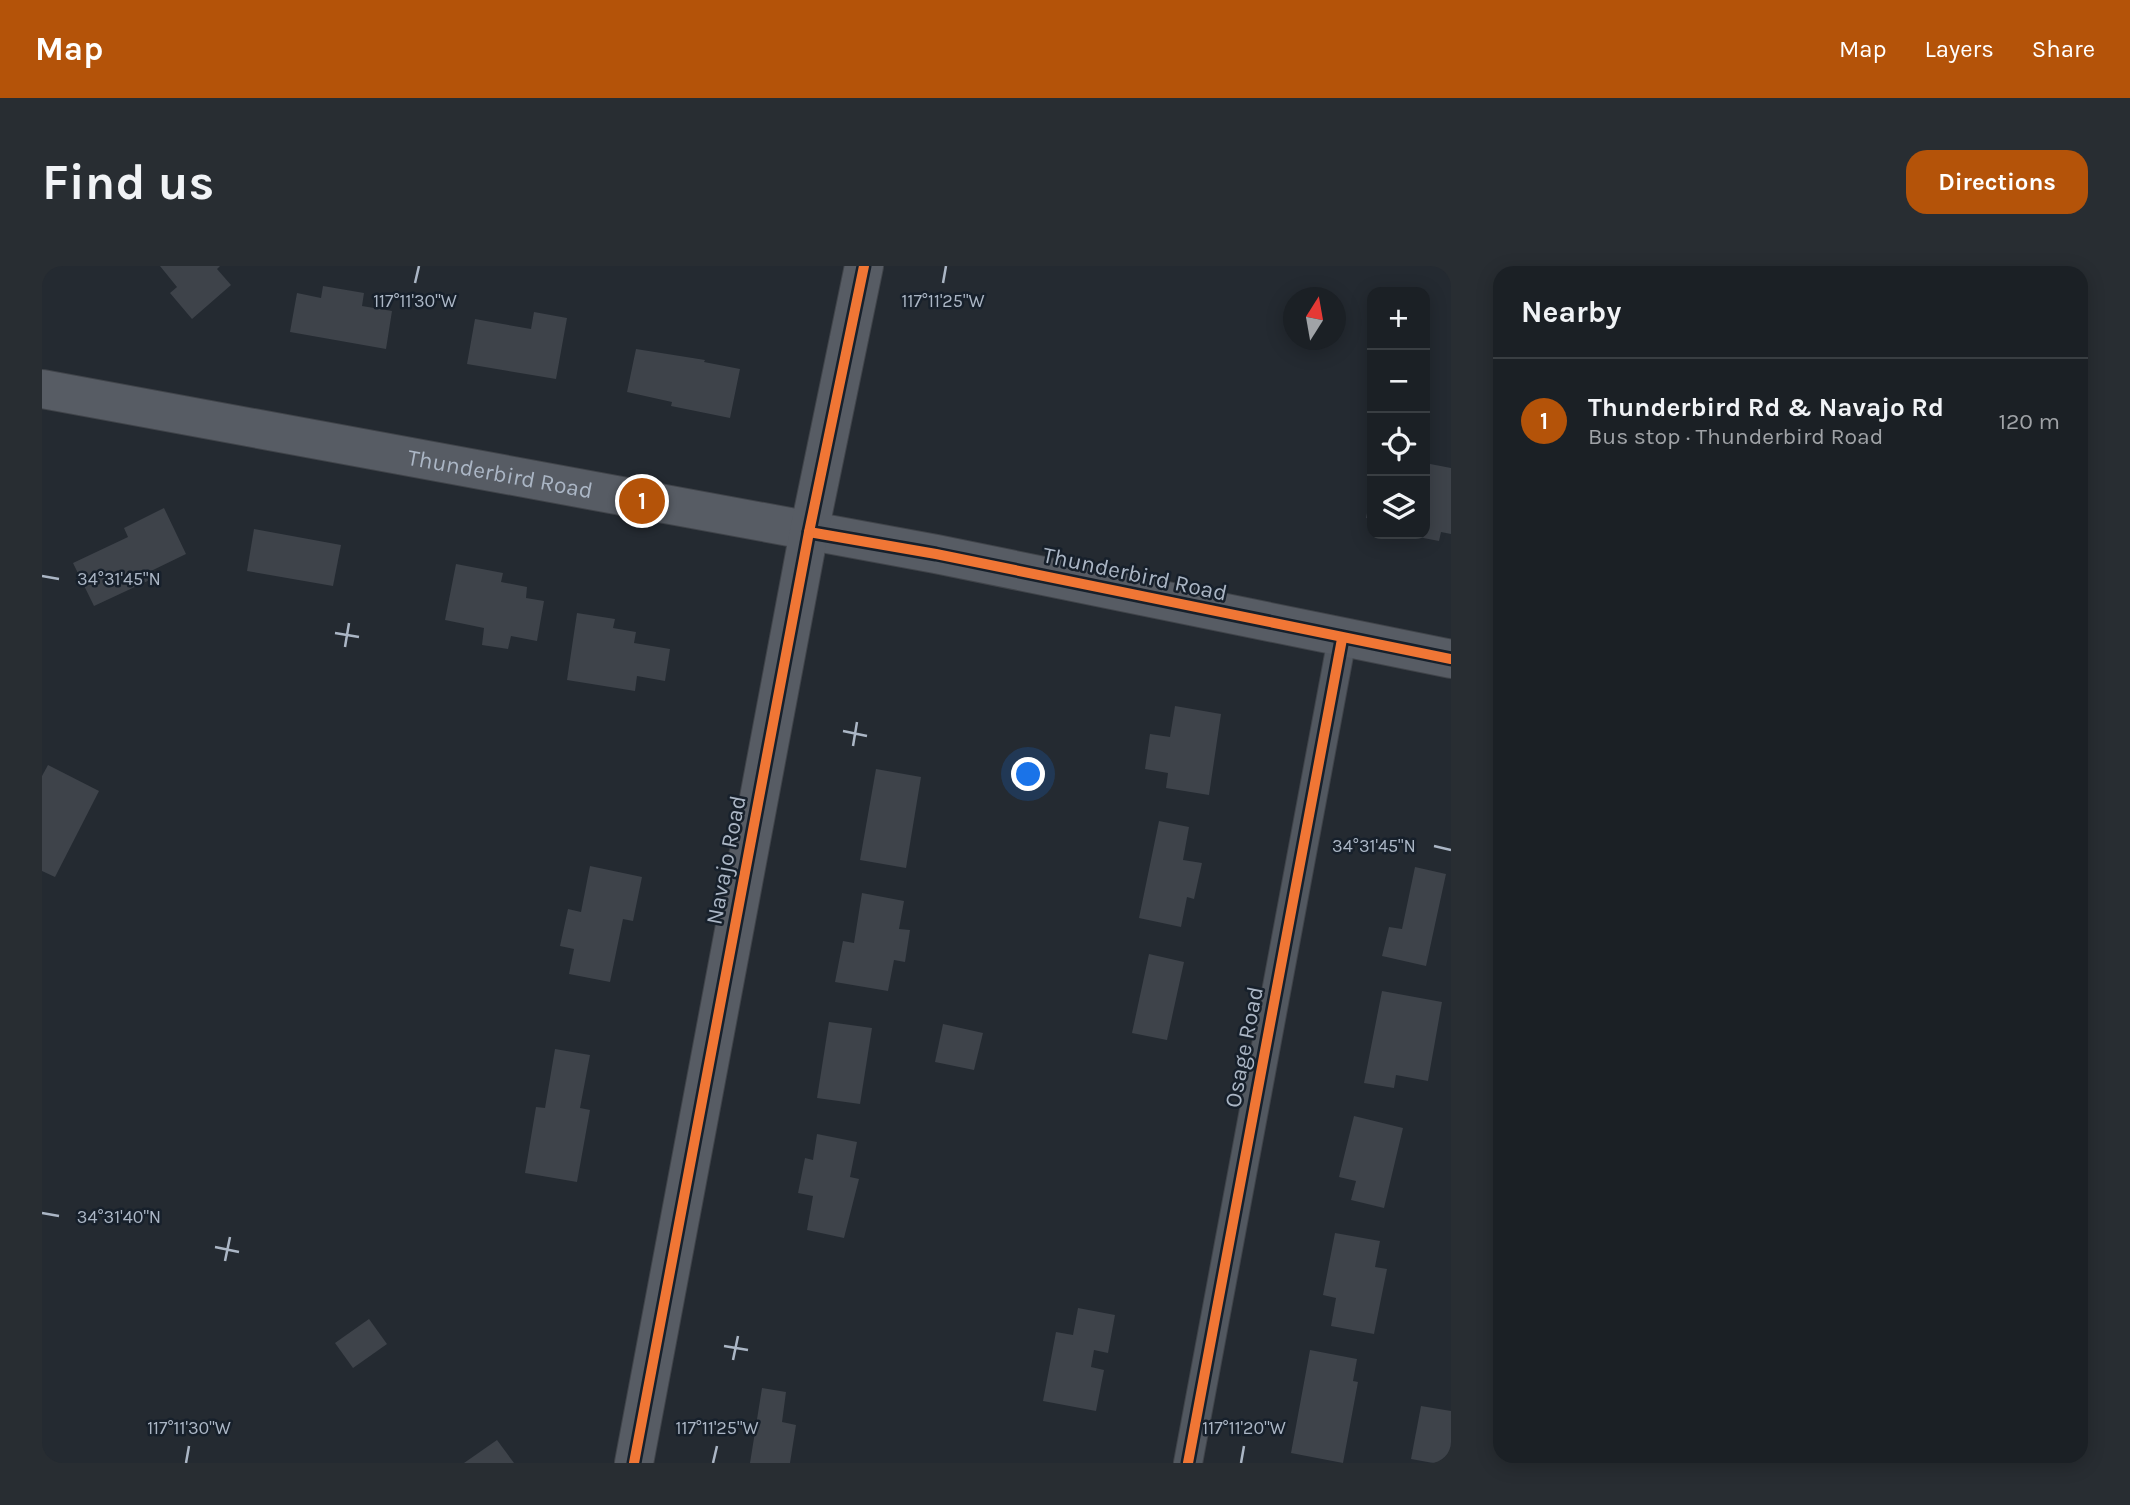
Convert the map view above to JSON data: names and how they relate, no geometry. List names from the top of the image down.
{
  "streets": {
    "main road": ["Thunderbird Road", "Navajo Road"],
    "street": ["Osage Road"]
  },
  "crossings": [
    ["Thunderbird Road", "Navajo Road"],
    ["Thunderbird Road", "Osage Road"]
  ],
  "north": "top",
  "page": {
    "header": "Map",
    "nav": ["Map", "Layers", "Share"],
    "buttons": "Directions",
    "title": "Find us",
    "heading": "Nearby",
    "map_buttons": ["+", "−"],
    "list": [
      {
        "mark": "1",
        "name": "Thunderbird Rd & Navajo Rd",
        "note": "Bus stop · Thunderbird Road",
        "value": "120 m"
      }
    ],
    "pins": "1"
  },
  "coordinates": [
    "117°11'30\"W",
    "117°11'25\"W",
    "34°31'45\"N",
    "34°31'40\"N",
    "117°11'20\"W"
  ]
}
